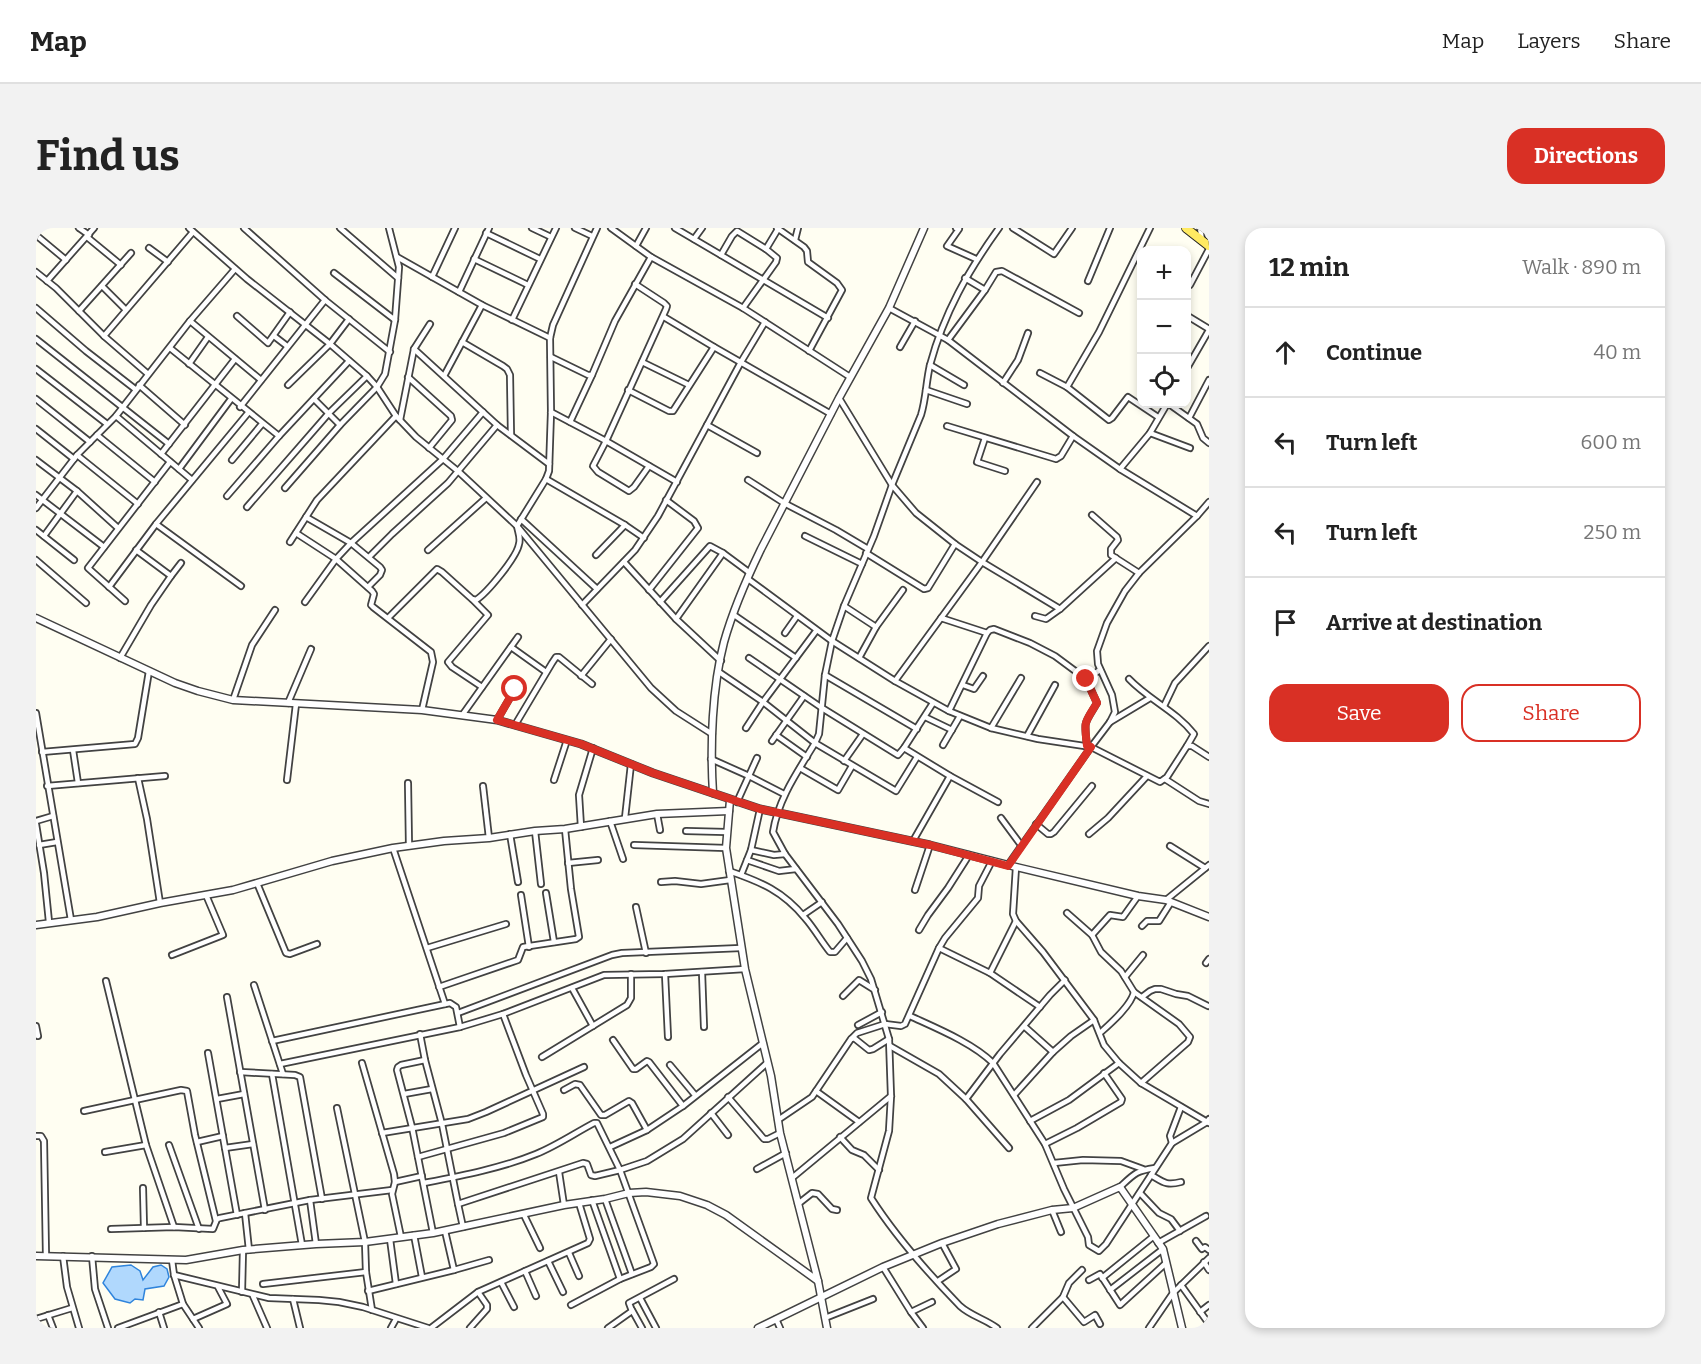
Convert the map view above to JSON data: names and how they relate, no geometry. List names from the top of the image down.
{
  "page": {
    "header": "Map",
    "nav": ["Map", "Layers", "Share"],
    "buttons": [
      "Directions",
      ["Save", "Share"]
    ],
    "title": "Find us",
    "heading": ["12 min", "Walk · 890 m"],
    "map_buttons": ["+", "−"],
    "list": [
      ["Continue", "40 m"],
      ["Turn left", "600 m"],
      ["Turn left", "250 m"],
      "Arrive at destination"
    ]
  }
}
